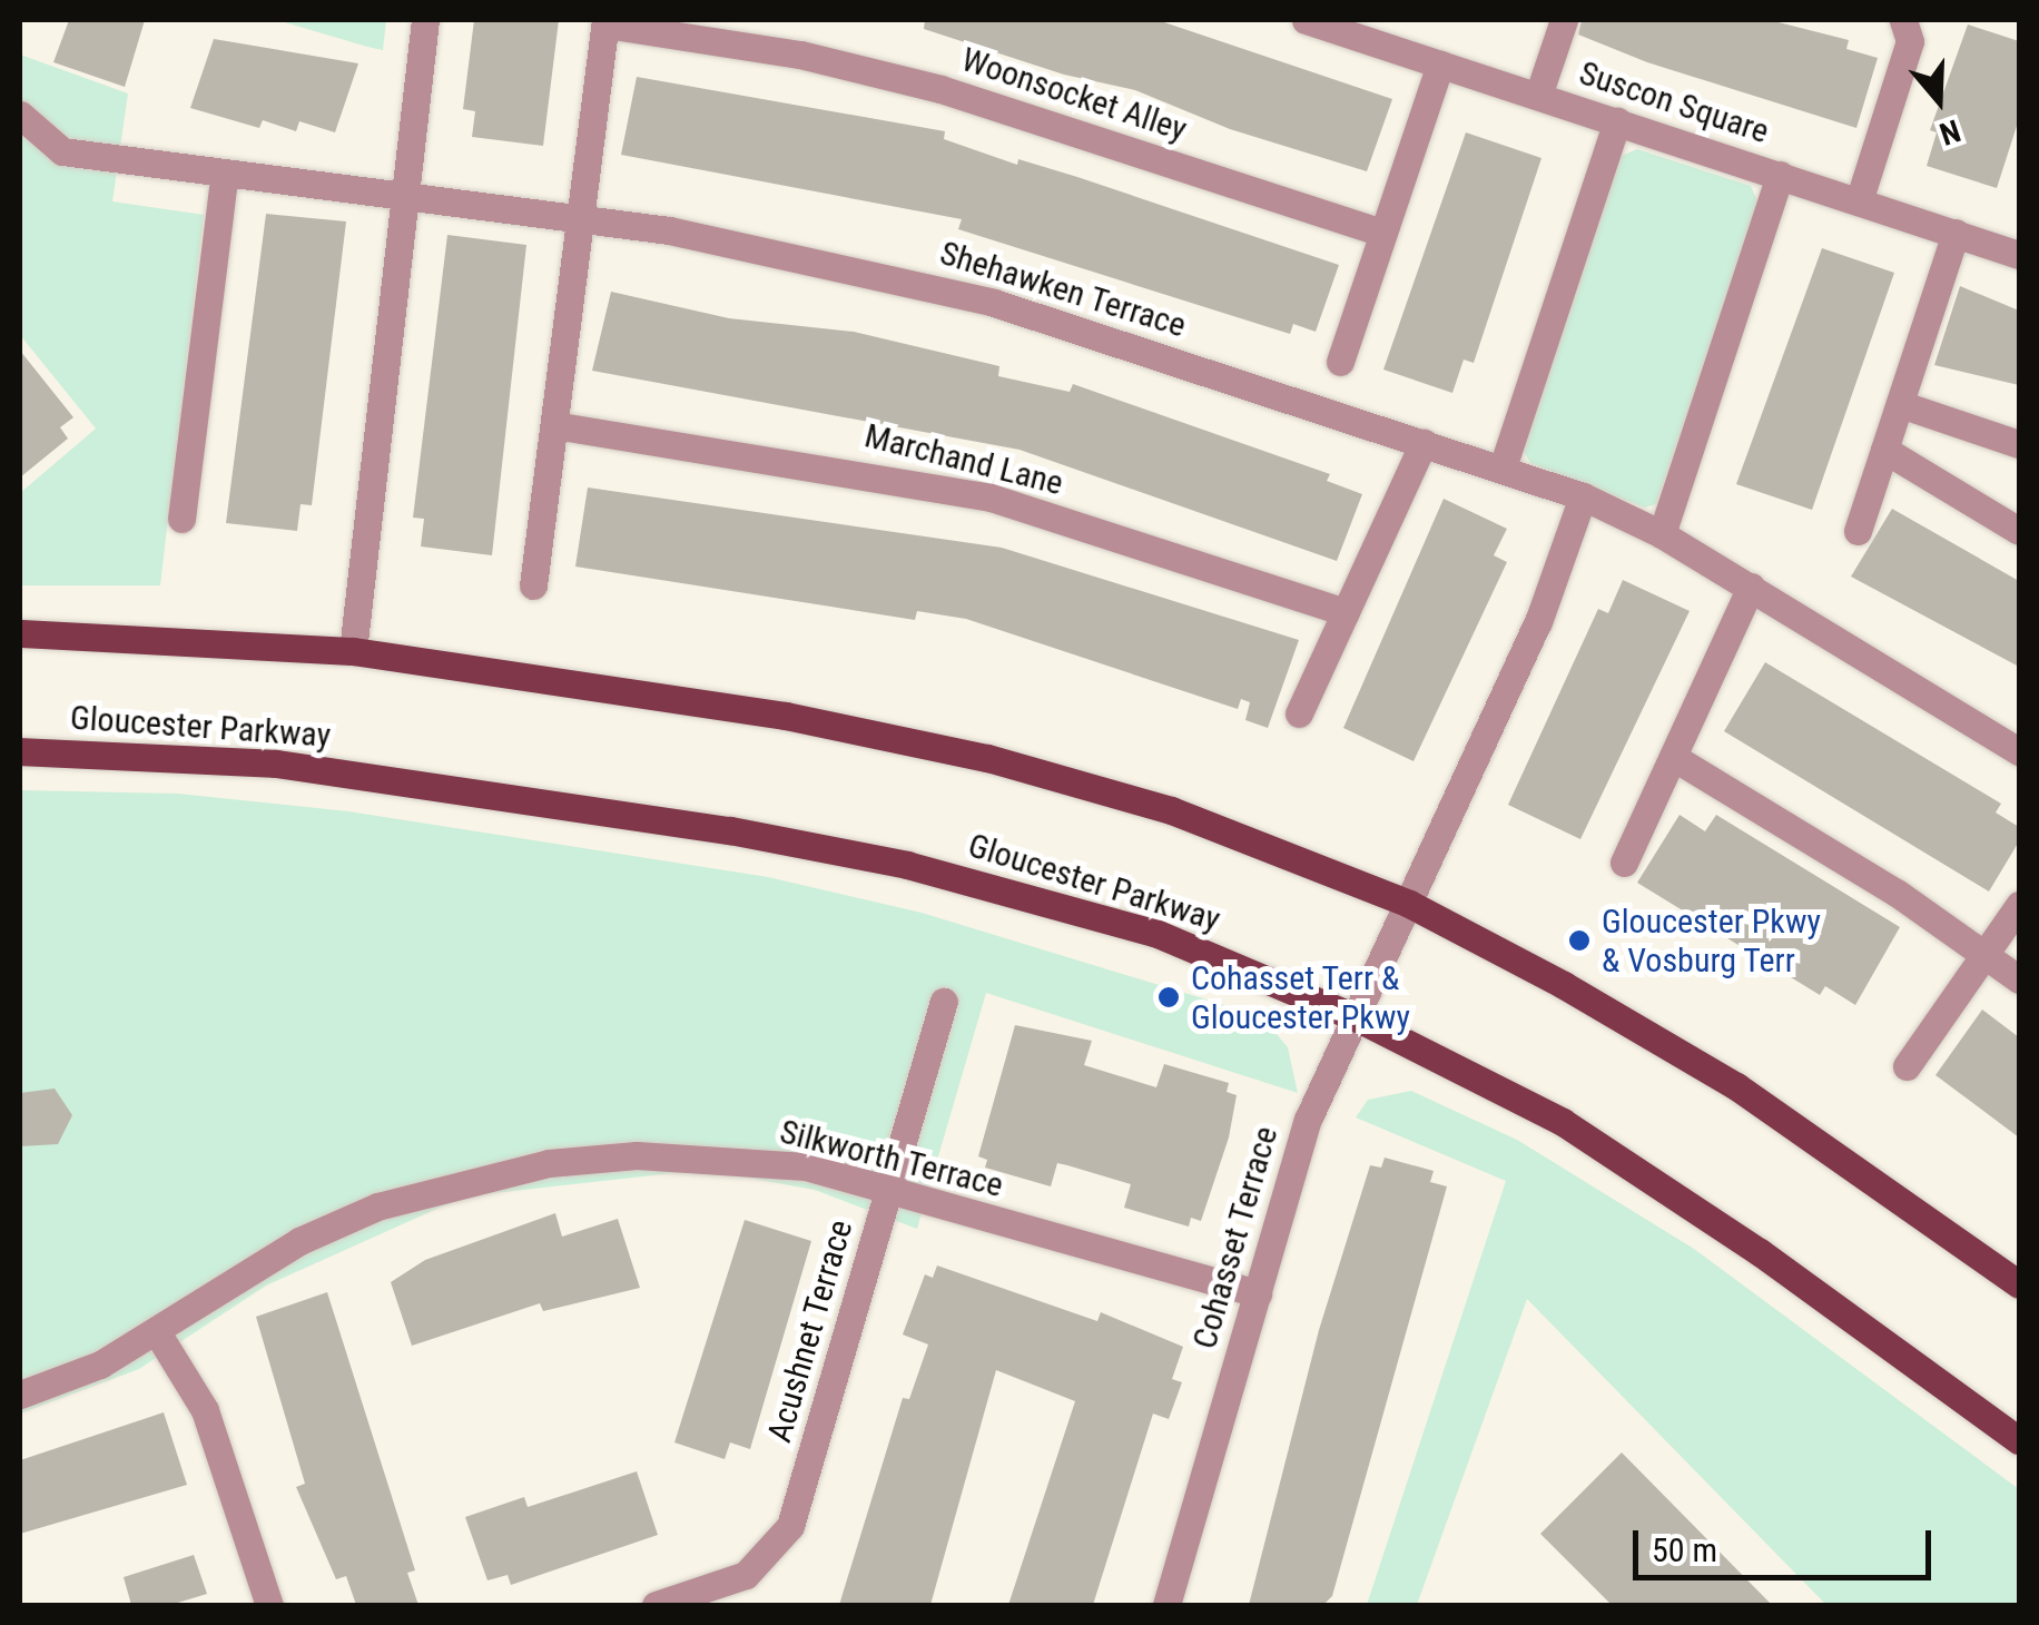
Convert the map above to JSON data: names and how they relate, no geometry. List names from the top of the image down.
{
  "streets": {
    "main road": ["Gloucester Parkway"],
    "street": [
      "Woonsocket Alley",
      "Suscon Square",
      "Shehawken Terrace",
      "Marchand Lane",
      "Silkworth Terrace",
      "Cohasset Terrace",
      "Acushnet Terrace"
    ]
  },
  "crossings": [
    ["Shehawken Terrace", "Cohasset Terrace"],
    ["Gloucester Parkway", "Cohasset Terrace"],
    ["Silkworth Terrace", "Cohasset Terrace"],
    ["Silkworth Terrace", "Acushnet Terrace"]
  ],
  "places": ["Gloucester Pkwy & Vosburg Terr", "Cohasset Terr & Gloucester Pkwy"],
  "scale_bar": "50 m",
  "north": "bottom"
}
